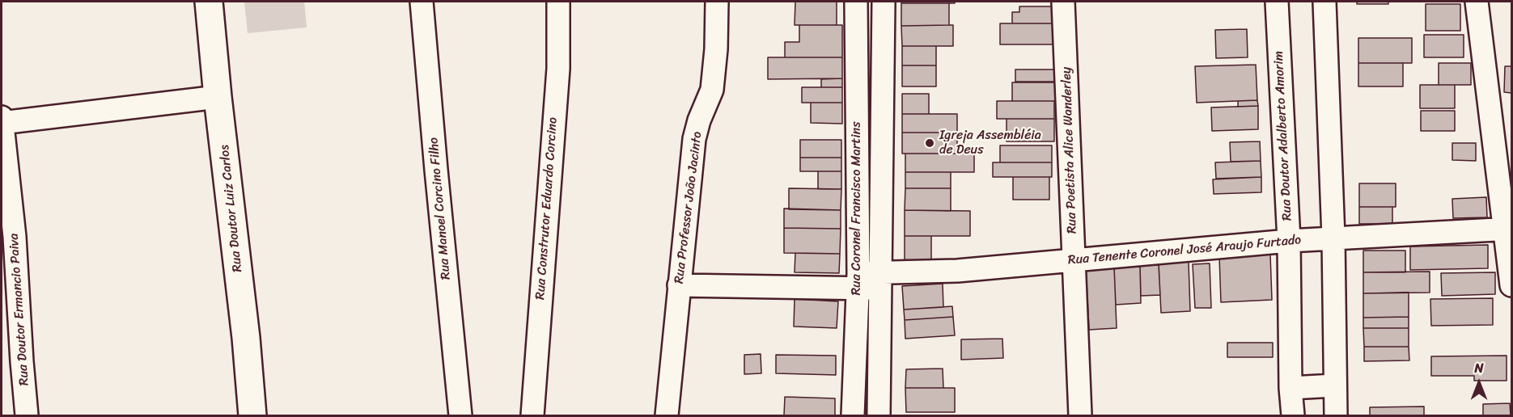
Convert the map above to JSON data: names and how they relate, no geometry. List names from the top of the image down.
{
  "streets": {
    "main road": ["Rua Doutor Luiz Carlos"],
    "street": [
      "Rua Doutor Adalberto Amorim",
      "Rua Poetista Alice Wanderley",
      "Rua Professor João Jacinto",
      "Rua Manoel Corcino Filho",
      "Rua Construtor Eduardo Corcino",
      "Rua Coronel Francisco Martins",
      "Rua Tenente Coronel José Araujo Furtado",
      "Rua Doutor Ermancio Paiva"
    ]
  },
  "crossings": [
    ["Rua Doutor Adalberto Amorim", "Rua Tenente Coronel José Araujo Furtado"],
    ["Rua Poetista Alice Wanderley", "Rua Tenente Coronel José Araujo Furtado"],
    ["Rua Professor João Jacinto", "Rua Tenente Coronel José Araujo Furtado"],
    ["Rua Coronel Francisco Martins", "Rua Tenente Coronel José Araujo Furtado"]
  ],
  "places": ["Igreja Assembléia de Deus"],
  "north": "top"
}
